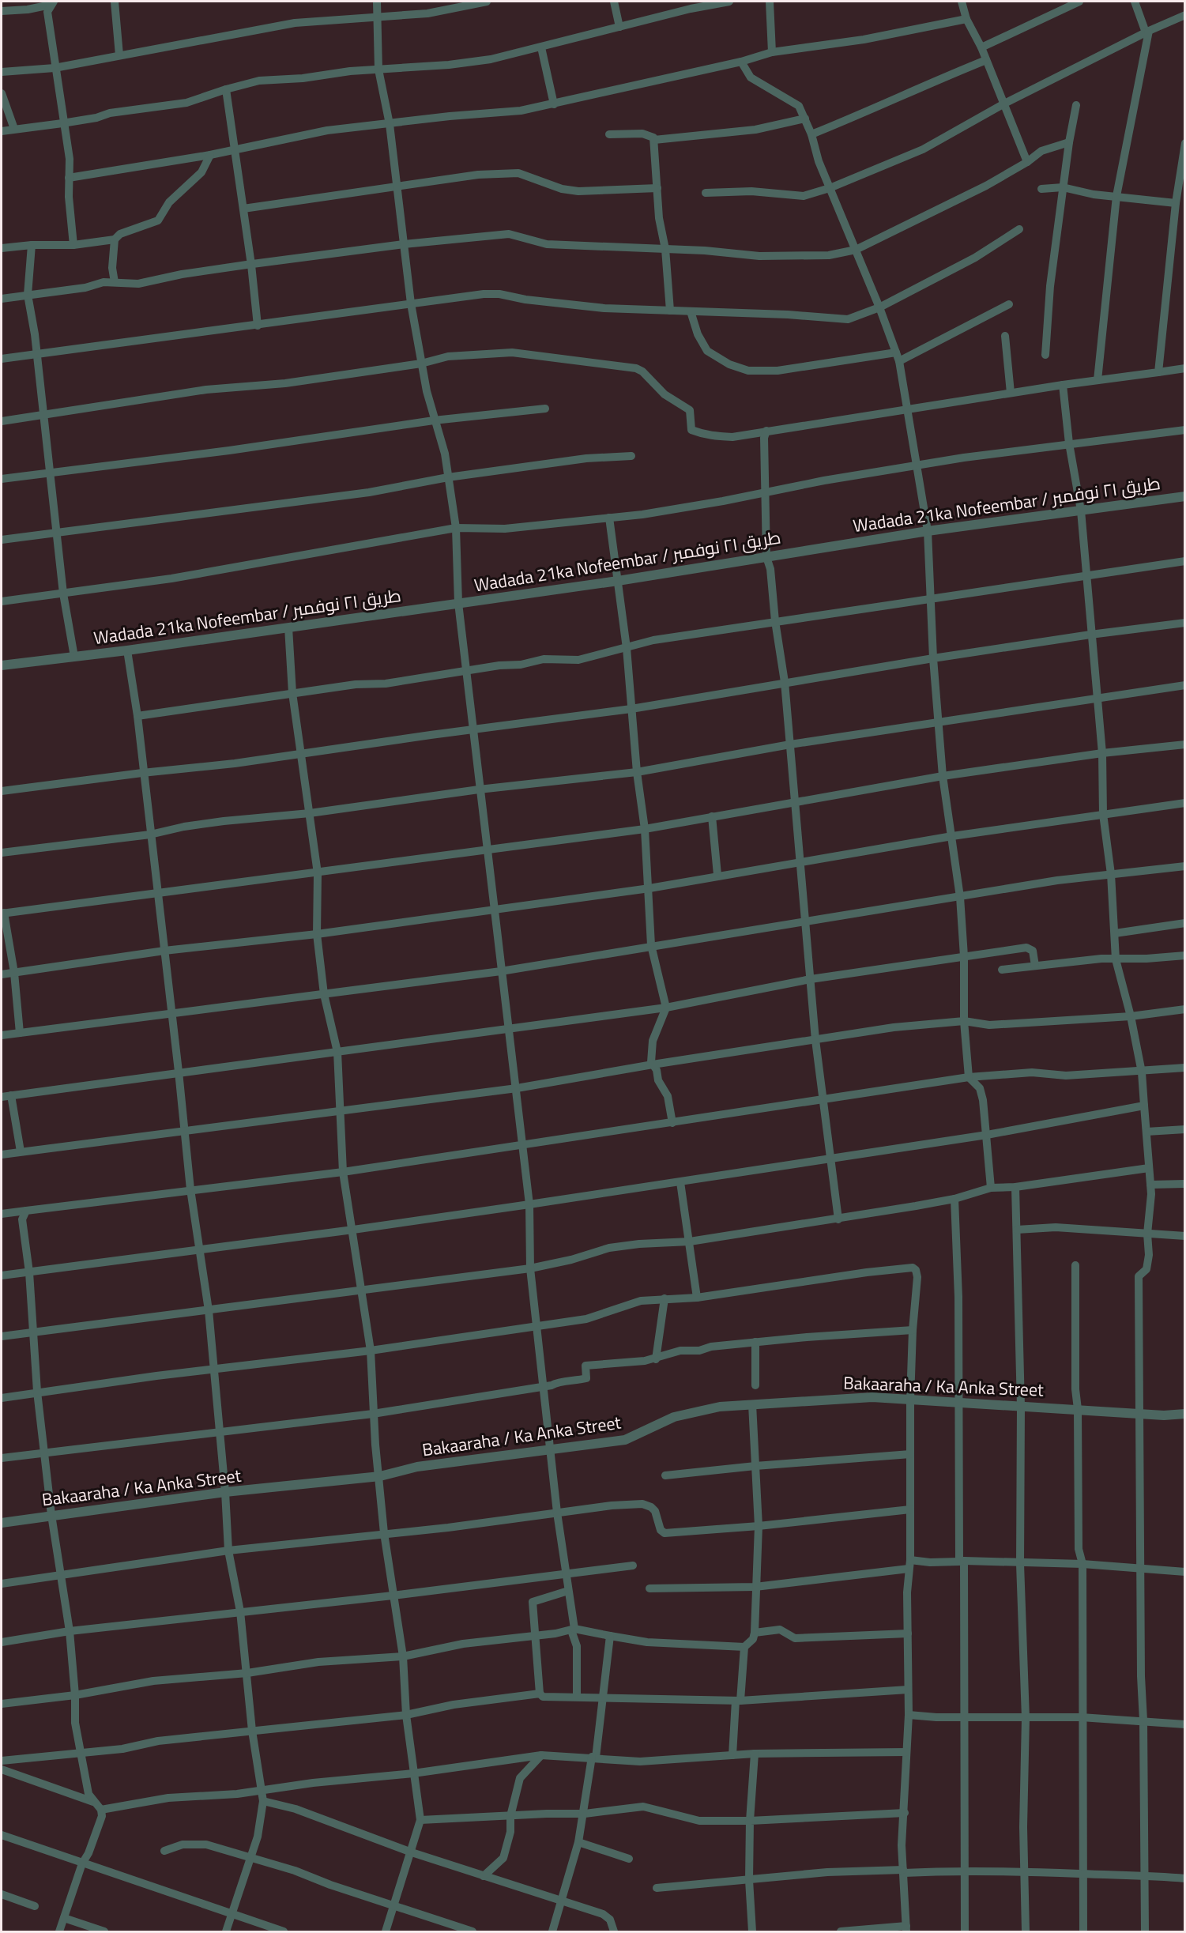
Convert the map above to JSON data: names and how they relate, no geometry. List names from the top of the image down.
{
  "streets": {
    "street": ["Wadada 21ka Nofeembar / طريق ٢١ نوفمبر", "Bakaaraha / Ka Anka Street"]
  }
}
